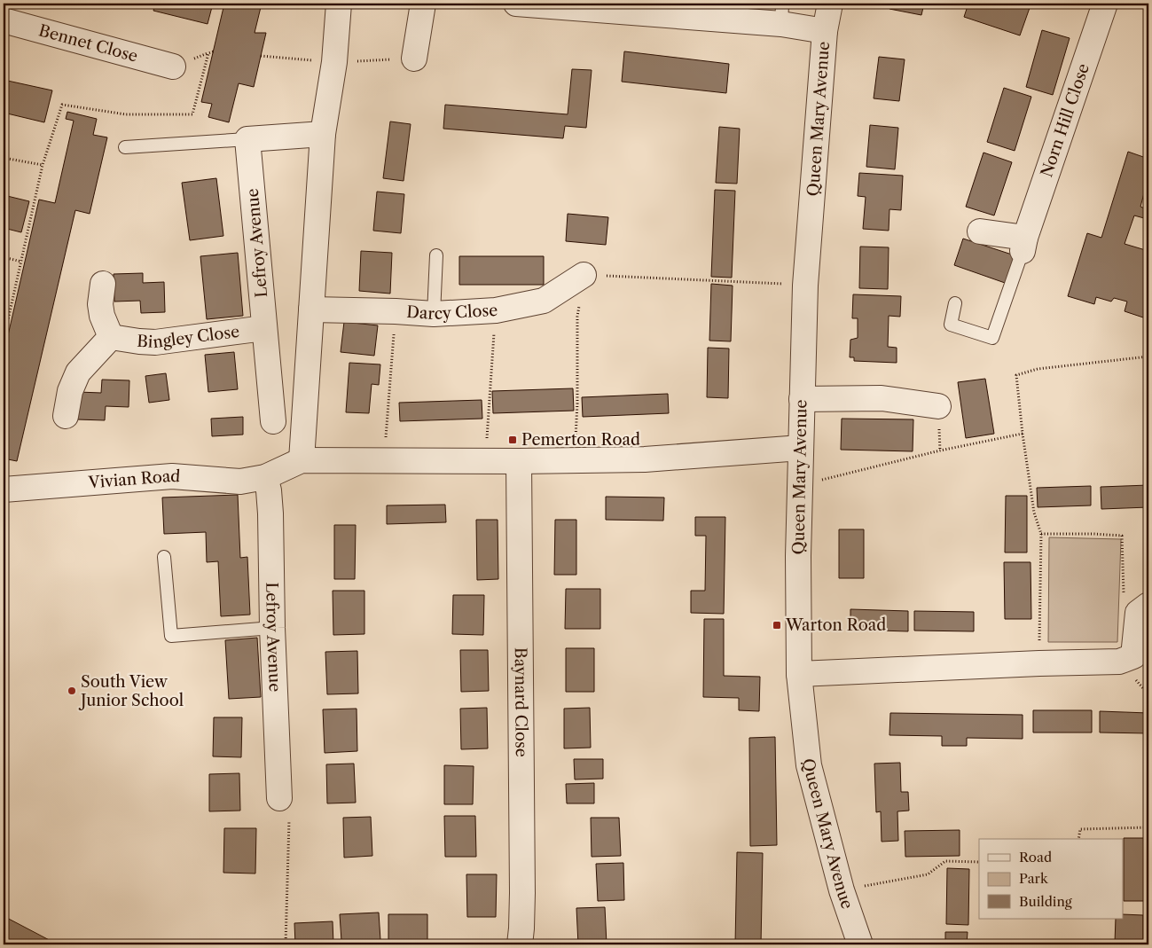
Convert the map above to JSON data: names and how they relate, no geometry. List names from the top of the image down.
{
  "streets": {
    "street": [
      "Bennet Close",
      "Queen Mary Avenue",
      "Norn Hill Close",
      "Lefroy Avenue",
      "Darcy Close",
      "Bingley Close",
      "Vivian Road",
      "Baynard Close"
    ]
  },
  "crossings": [
    ["Lefroy Avenue", "Bingley Close"],
    ["Lefroy Avenue", "Vivian Road"]
  ],
  "places": {
    "transit": ["Pemerton Road", "Warton Road"],
    "other": ["South View Junior School"]
  },
  "legend": ["Road", "Park", "Building"]
}
